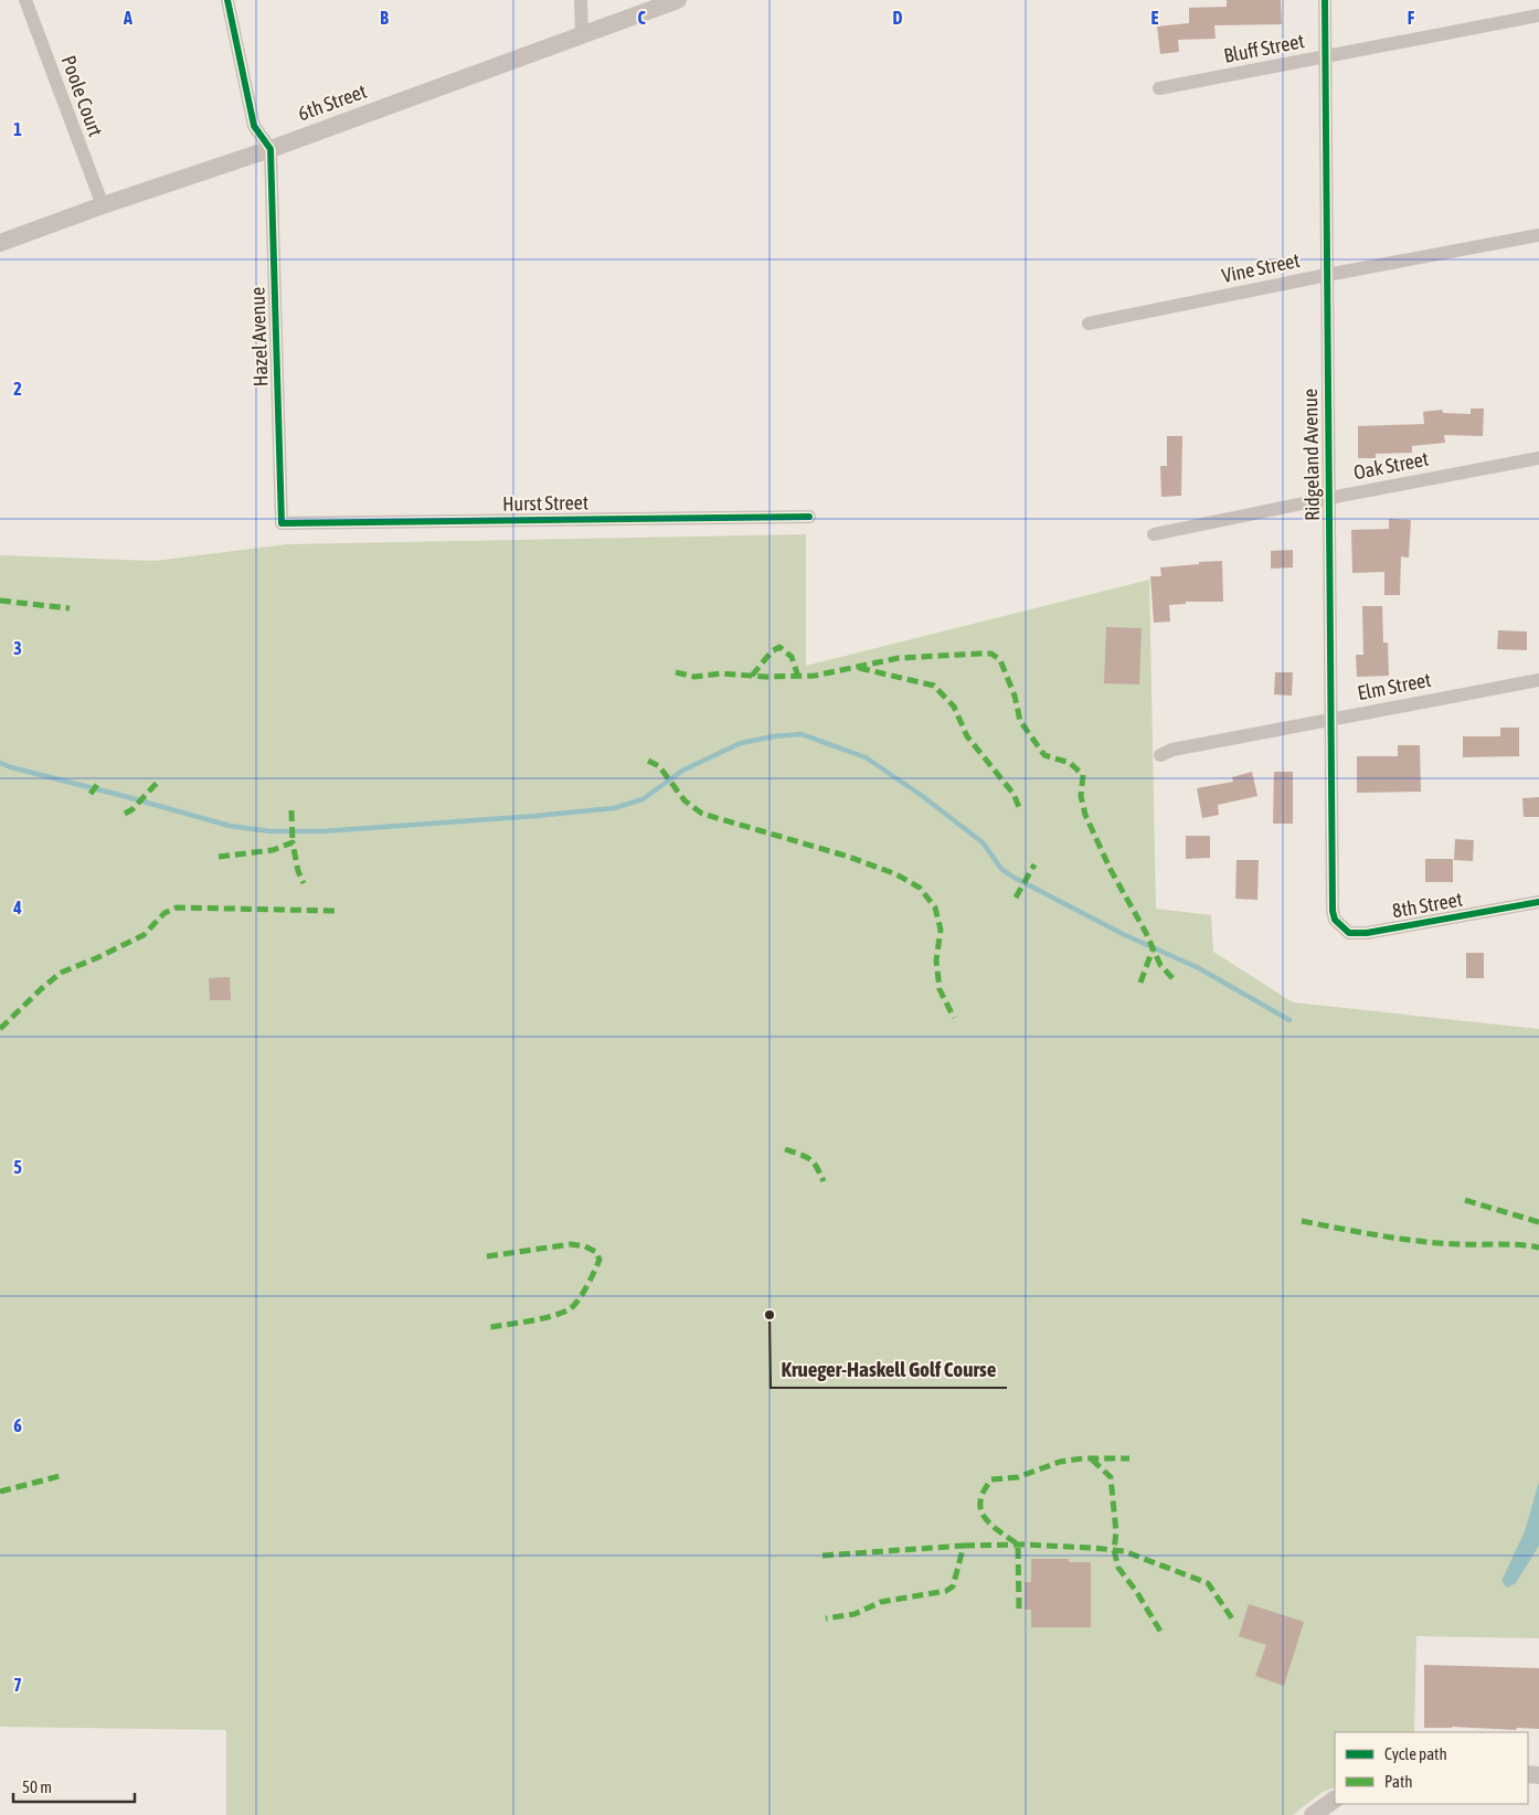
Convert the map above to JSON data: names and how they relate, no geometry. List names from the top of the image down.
{
  "streets": {
    "street": [
      "Bluff Street",
      "Poole Court",
      "6th Street",
      "Vine Street",
      "Hazel Avenue",
      "Ridgeland Avenue",
      "Oak Street",
      "Hurst Street",
      "Elm Street",
      "8th Street"
    ]
  },
  "crossings": [
    ["Bluff Street", "Ridgeland Avenue"],
    ["Poole Court", "6th Street"],
    ["6th Street", "Hazel Avenue"],
    ["Vine Street", "Ridgeland Avenue"],
    ["Hazel Avenue", "Hurst Street"],
    ["Ridgeland Avenue", "Oak Street"],
    ["Ridgeland Avenue", "Elm Street"],
    ["Ridgeland Avenue", "8th Street"]
  ],
  "places": ["Krueger-Haskell Golf Course"],
  "legend": ["Cycle path", "Path"],
  "scale_bar": "50 m",
  "grid": {
    "columns": [
      "A",
      "B",
      "C",
      "D",
      "E",
      "F"
    ],
    "rows": [
      "1",
      "2",
      "3",
      "4",
      "5",
      "6",
      "7"
    ]
  }
}
